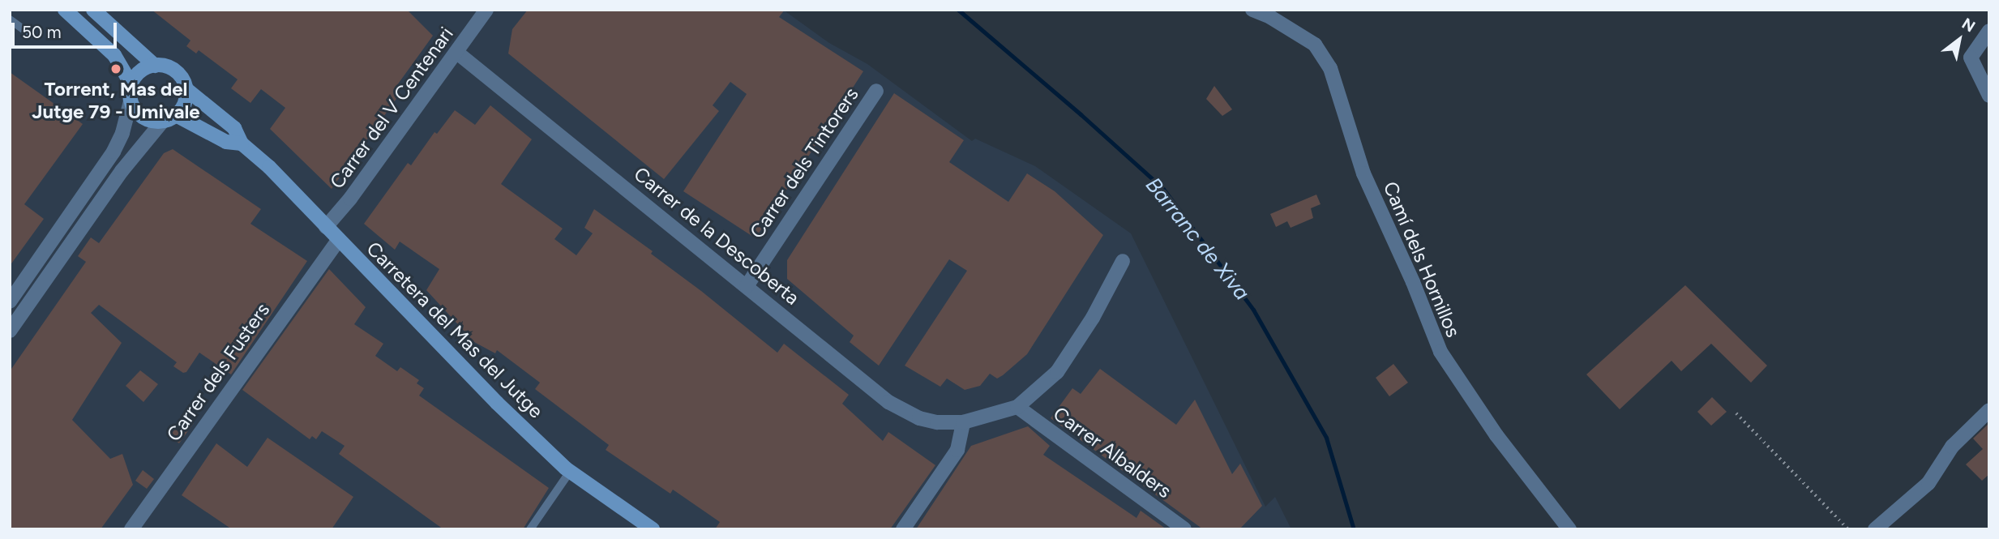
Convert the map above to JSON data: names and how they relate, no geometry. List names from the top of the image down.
{
  "streets": {
    "street": [
      "Carrer del V Centenari",
      "Carrer dels Tintorers",
      "Carrer de la Descoberta",
      "Camí dels Hornillos",
      "Carretera del Mas del Jutge",
      "Carrer dels Fusters",
      "Carrer Albalders"
    ]
  },
  "crossings": [
    ["Carrer del V Centenari", "Carrer de la Descoberta"],
    ["Carrer del V Centenari", "Carretera del Mas del Jutge"],
    ["Carrer dels Tintorers", "Carrer de la Descoberta"],
    ["Carrer de la Descoberta", "Carrer Albalders"],
    ["Carretera del Mas del Jutge", "Carrer dels Fusters"]
  ],
  "water": ["Barranc de Xiva"],
  "places": ["Torrent, Mas del Jutge 79 - Umivale"],
  "scale_bar": "50 m",
  "north": "top right"
}
